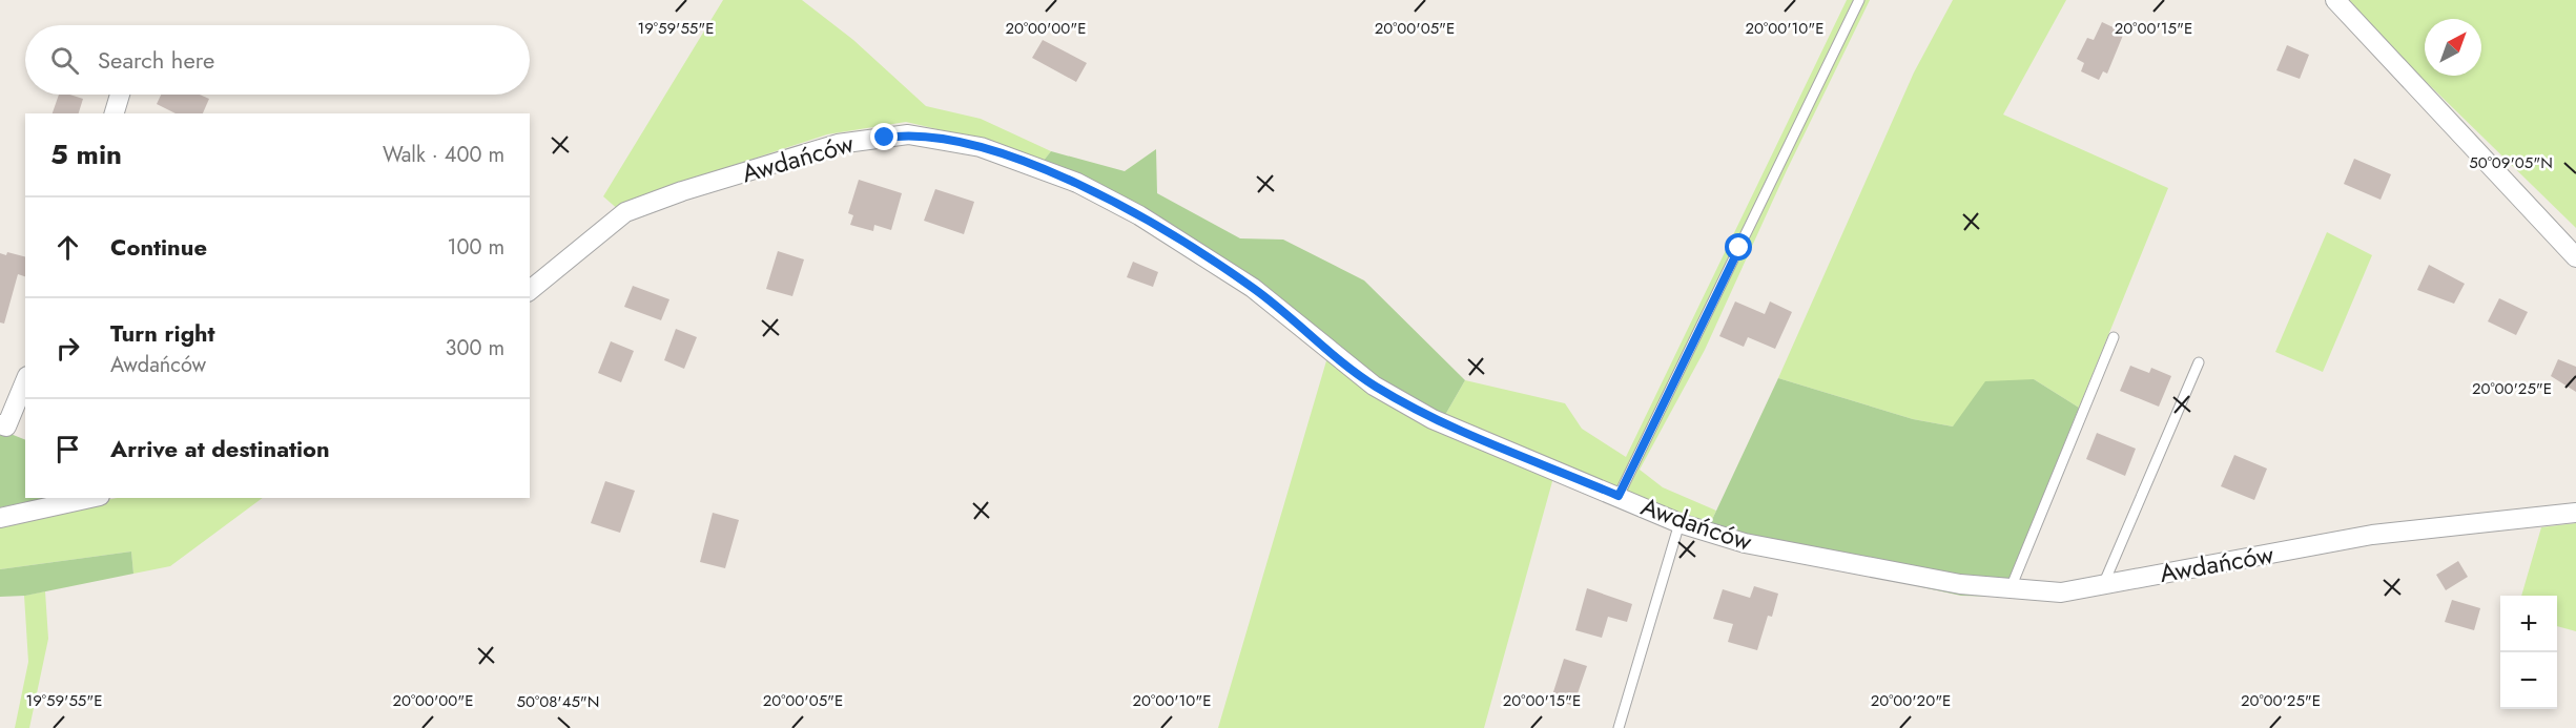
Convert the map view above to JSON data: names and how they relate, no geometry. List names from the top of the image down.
{
  "streets": {
    "street": ["Awdańców"]
  },
  "north": "top right",
  "page": {
    "search": "Search here",
    "heading": ["5 min", "Walk · 400 m"],
    "list": [
      ["Continue", "100 m"],
      ["Turn right", "Awdańców", "300 m"],
      "Arrive at destination"
    ],
    "map_buttons": ["+", "−"]
  },
  "coordinates": [
    "19°59'55\"E",
    "20°00'00\"E",
    "20°00'05\"E",
    "20°00'15\"E",
    "20°00'10\"E",
    "50°09'05\"N",
    "20°00'25\"E",
    "20°00'20\"E",
    "50°08'45\"N"
  ]
}
